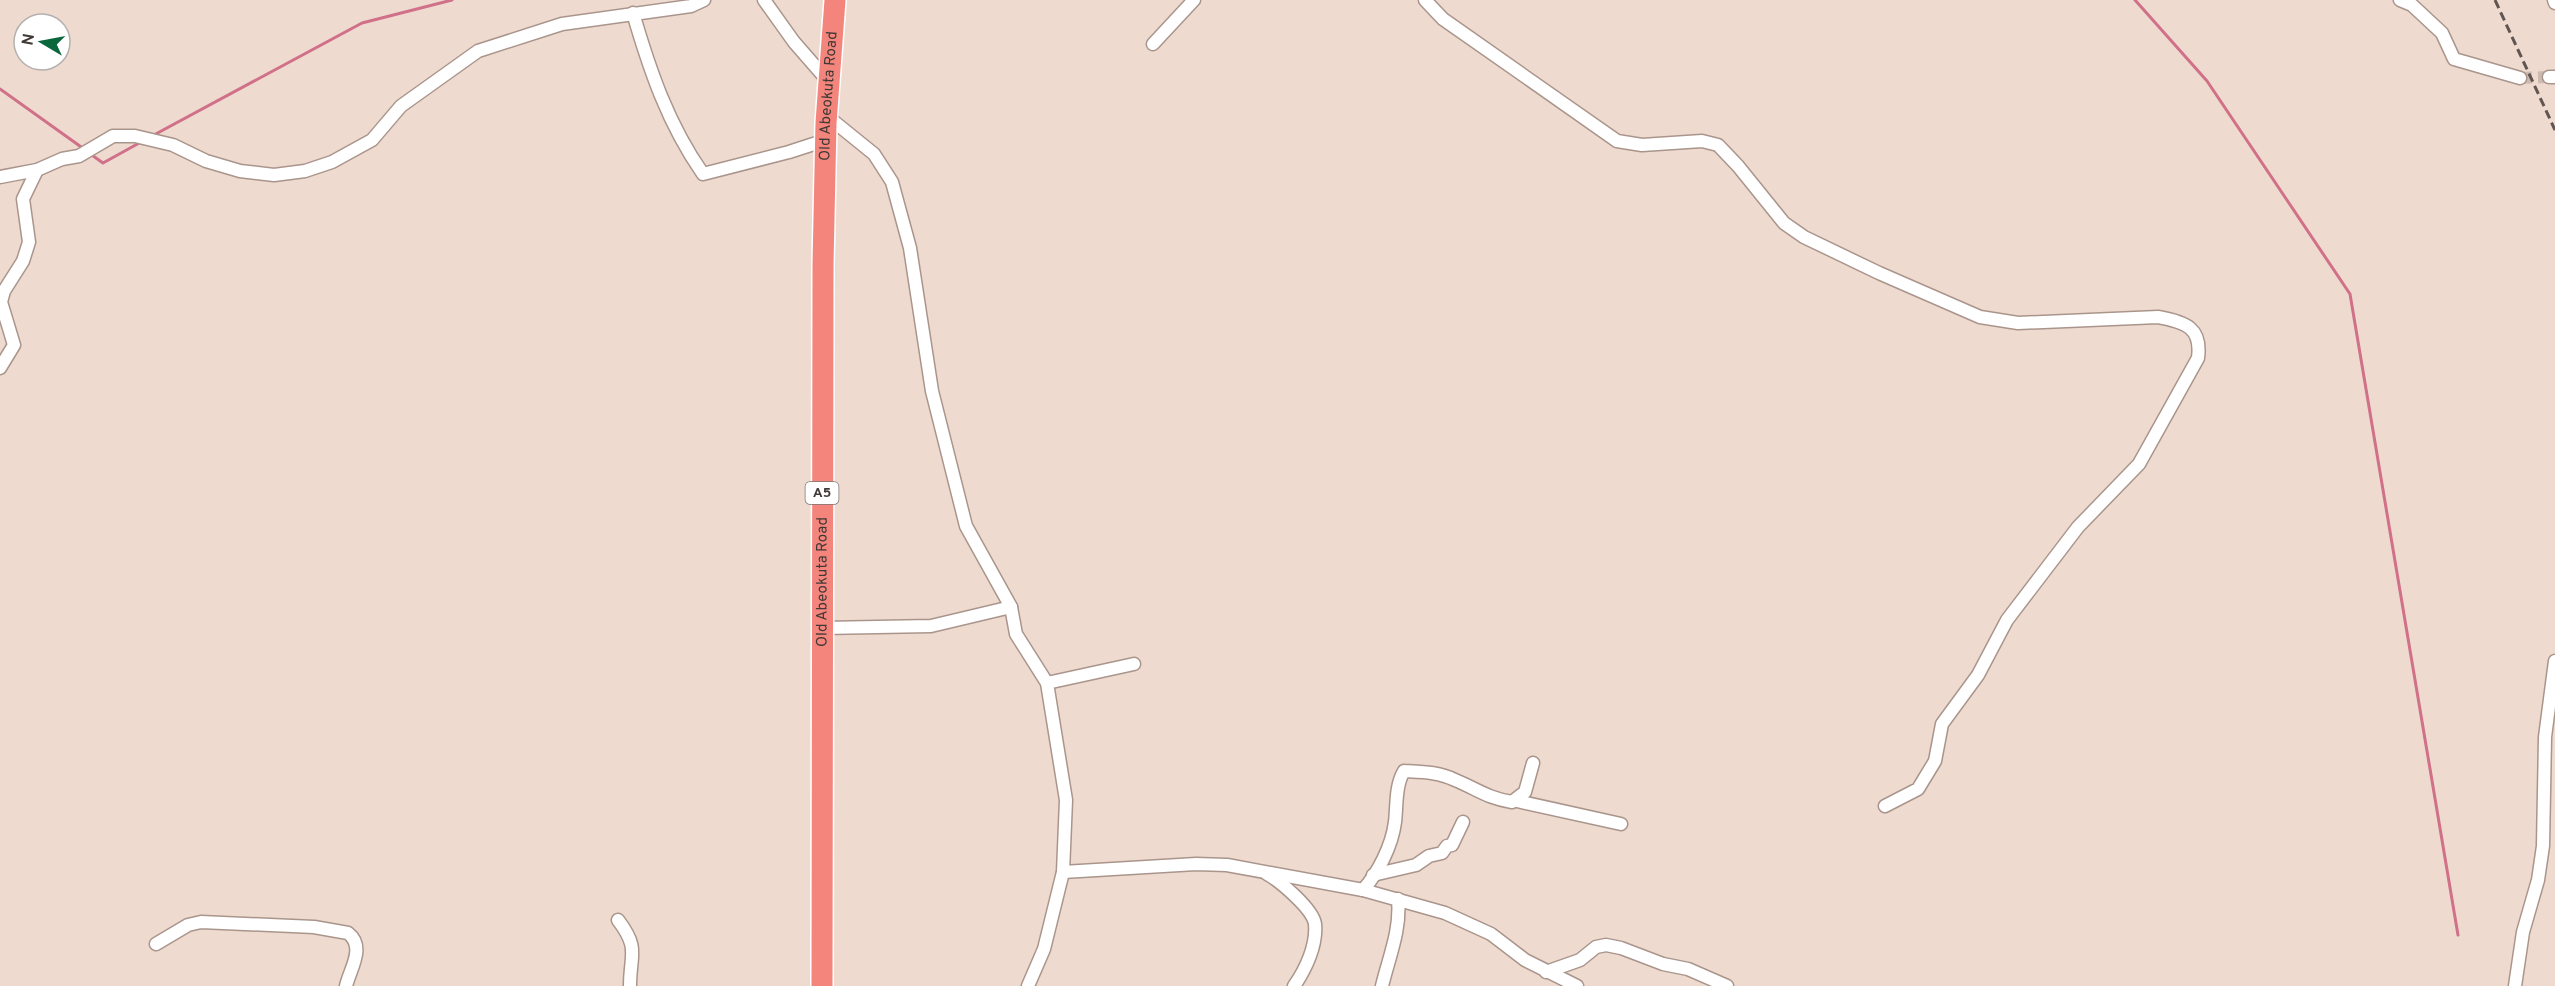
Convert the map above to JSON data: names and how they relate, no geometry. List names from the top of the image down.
{
  "streets": {
    "highway": ["Old Abeokuta Road", "A5"]
  },
  "north": "left"
}
